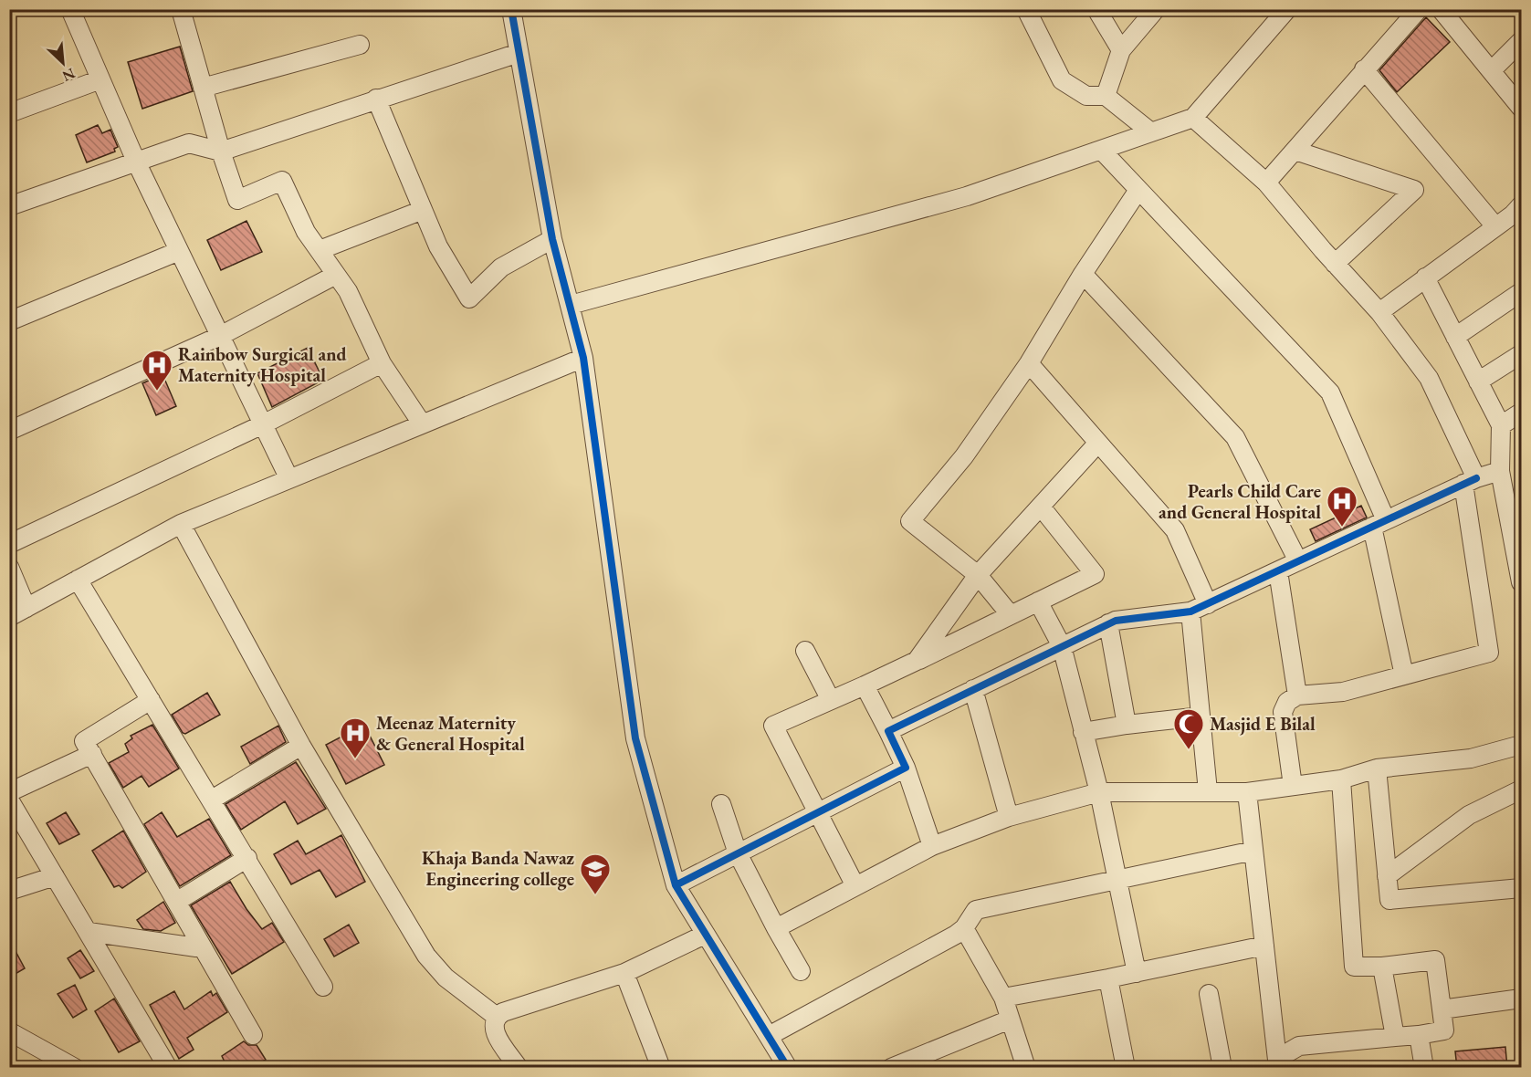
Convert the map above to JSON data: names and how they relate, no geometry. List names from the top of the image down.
{
  "places": {
    "hospital": ["Rainbow Surgical and Maternity Hospital", "Pearls Child Care and General Hospital", "Meenaz Maternity & General Hospital"],
    "mosque": ["Masjid E Bilal"],
    "school or university": ["Khaja Banda Nawaz Engineering college"]
  },
  "north": "bottom right"
}
